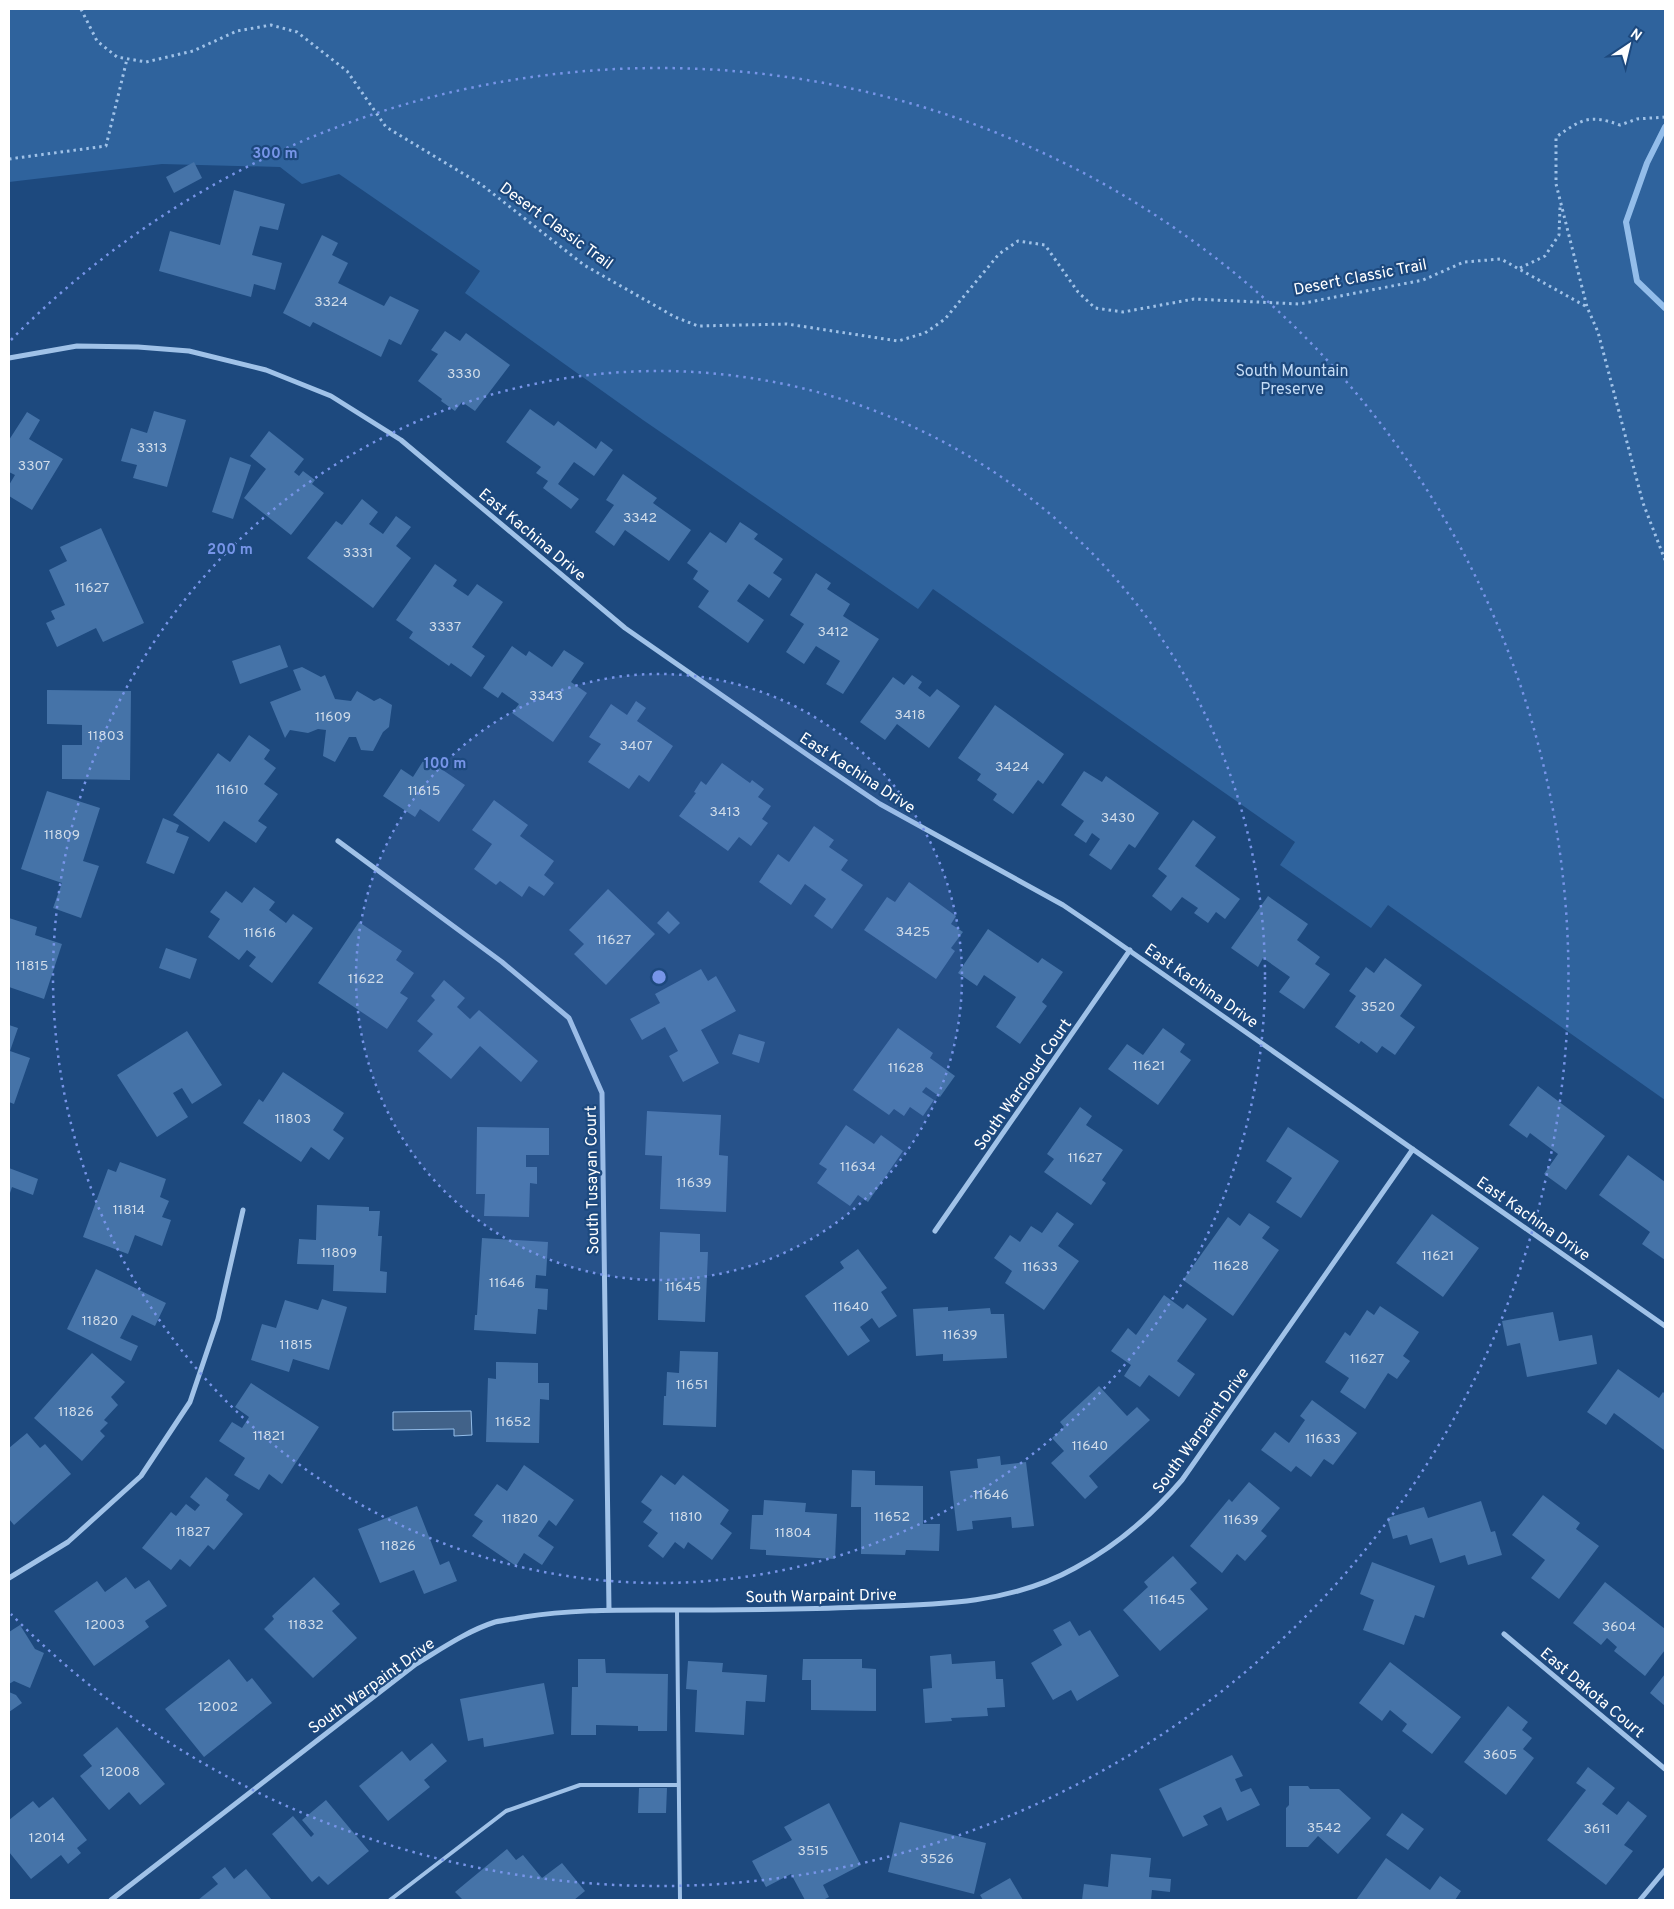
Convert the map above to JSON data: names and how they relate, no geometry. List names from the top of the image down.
{
  "streets": {
    "street": [
      "East Kachina Drive",
      "South Warcloud Court",
      "South Tusayan Court",
      "South Warpaint Drive",
      "East Dakota Court"
    ],
    "path": ["Desert Classic Trail"]
  },
  "crossings": [
    ["East Kachina Drive", "South Warcloud Court"],
    ["East Kachina Drive", "South Warpaint Drive"],
    ["South Tusayan Court", "South Warpaint Drive"]
  ],
  "parks": ["South Mountain Preserve"],
  "house_numbers": [
    "3324",
    "3330",
    "3313",
    "3307",
    "3342",
    "3331",
    "11627",
    "3337",
    "3412",
    "3343",
    "3418",
    "11609",
    "11803",
    "3407",
    "3424",
    "11610",
    "11615",
    "3413",
    "3430",
    "11809",
    "3425",
    "11616",
    "11627",
    "11815",
    "11622",
    "3520",
    "11621",
    "11628",
    "11803",
    "11627",
    "11634",
    "11639",
    "11814",
    "11809",
    "11621",
    "11628",
    "11633",
    "11646",
    "11645",
    "11640",
    "11820",
    "11639",
    "11815",
    "11627",
    "11651",
    "11826",
    "11652",
    "11821",
    "11633",
    "11640",
    "11646",
    "11810",
    "11652",
    "11820",
    "11639",
    "11827",
    "11804",
    "11826",
    "11645",
    "12003",
    "11832",
    "3604",
    "12002",
    "3605",
    "12008",
    "3542",
    "3611",
    "12014",
    "3515",
    "3526"
  ],
  "north": "top right",
  "rings": ["300 m", "200 m", "100 m"]
}
